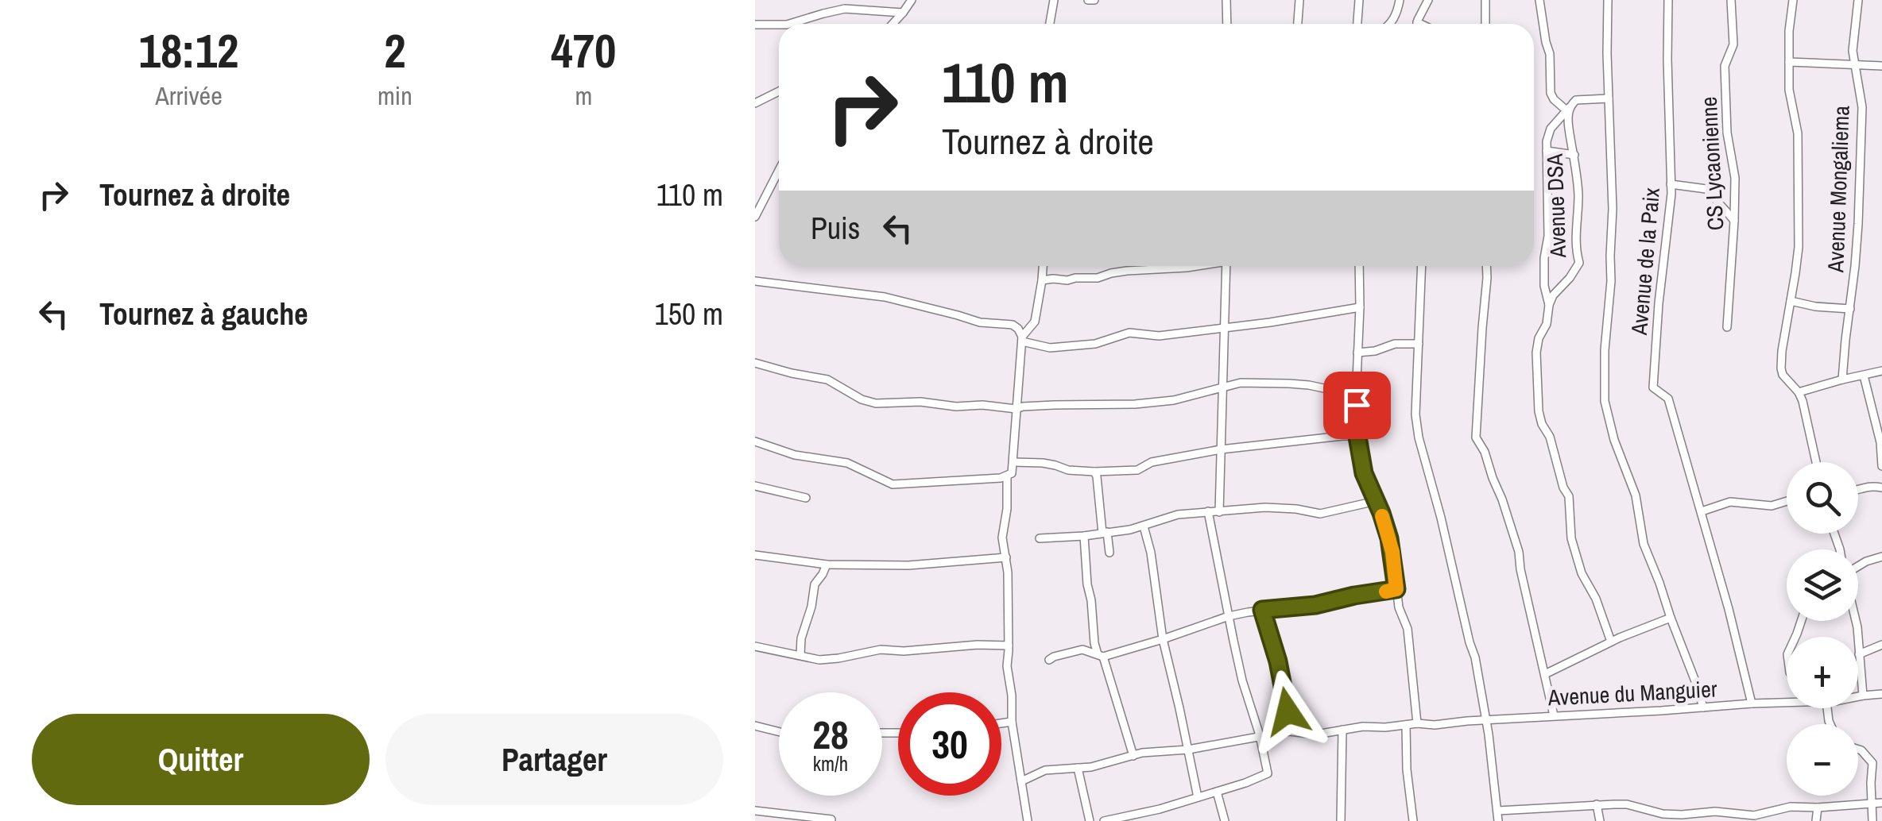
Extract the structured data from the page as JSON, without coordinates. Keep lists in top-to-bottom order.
{
  "streets": {
    "street": [
      "CS Lycaonienne",
      "Avenue Mongaliema",
      "Avenue DSA",
      "Avenue de la Paix",
      "Avenue du Manguier"
    ]
  },
  "page": {
    "eta": [
      "18:12",
      "Arrivée",
      "2",
      "min",
      "470",
      "m"
    ],
    "turn": ["110 m", "Tournez à droite"],
    "list": [
      {
        "name": "Tournez à droite",
        "value": "110 m"
      },
      {
        "name": "Tournez à gauche",
        "value": "150 m"
      }
    ],
    "then": "Puis",
    "map_buttons": ["+", "−"],
    "speed": "28 km/h",
    "limit": "30",
    "buttons": ["Quitter", "Partager"]
  }
}
